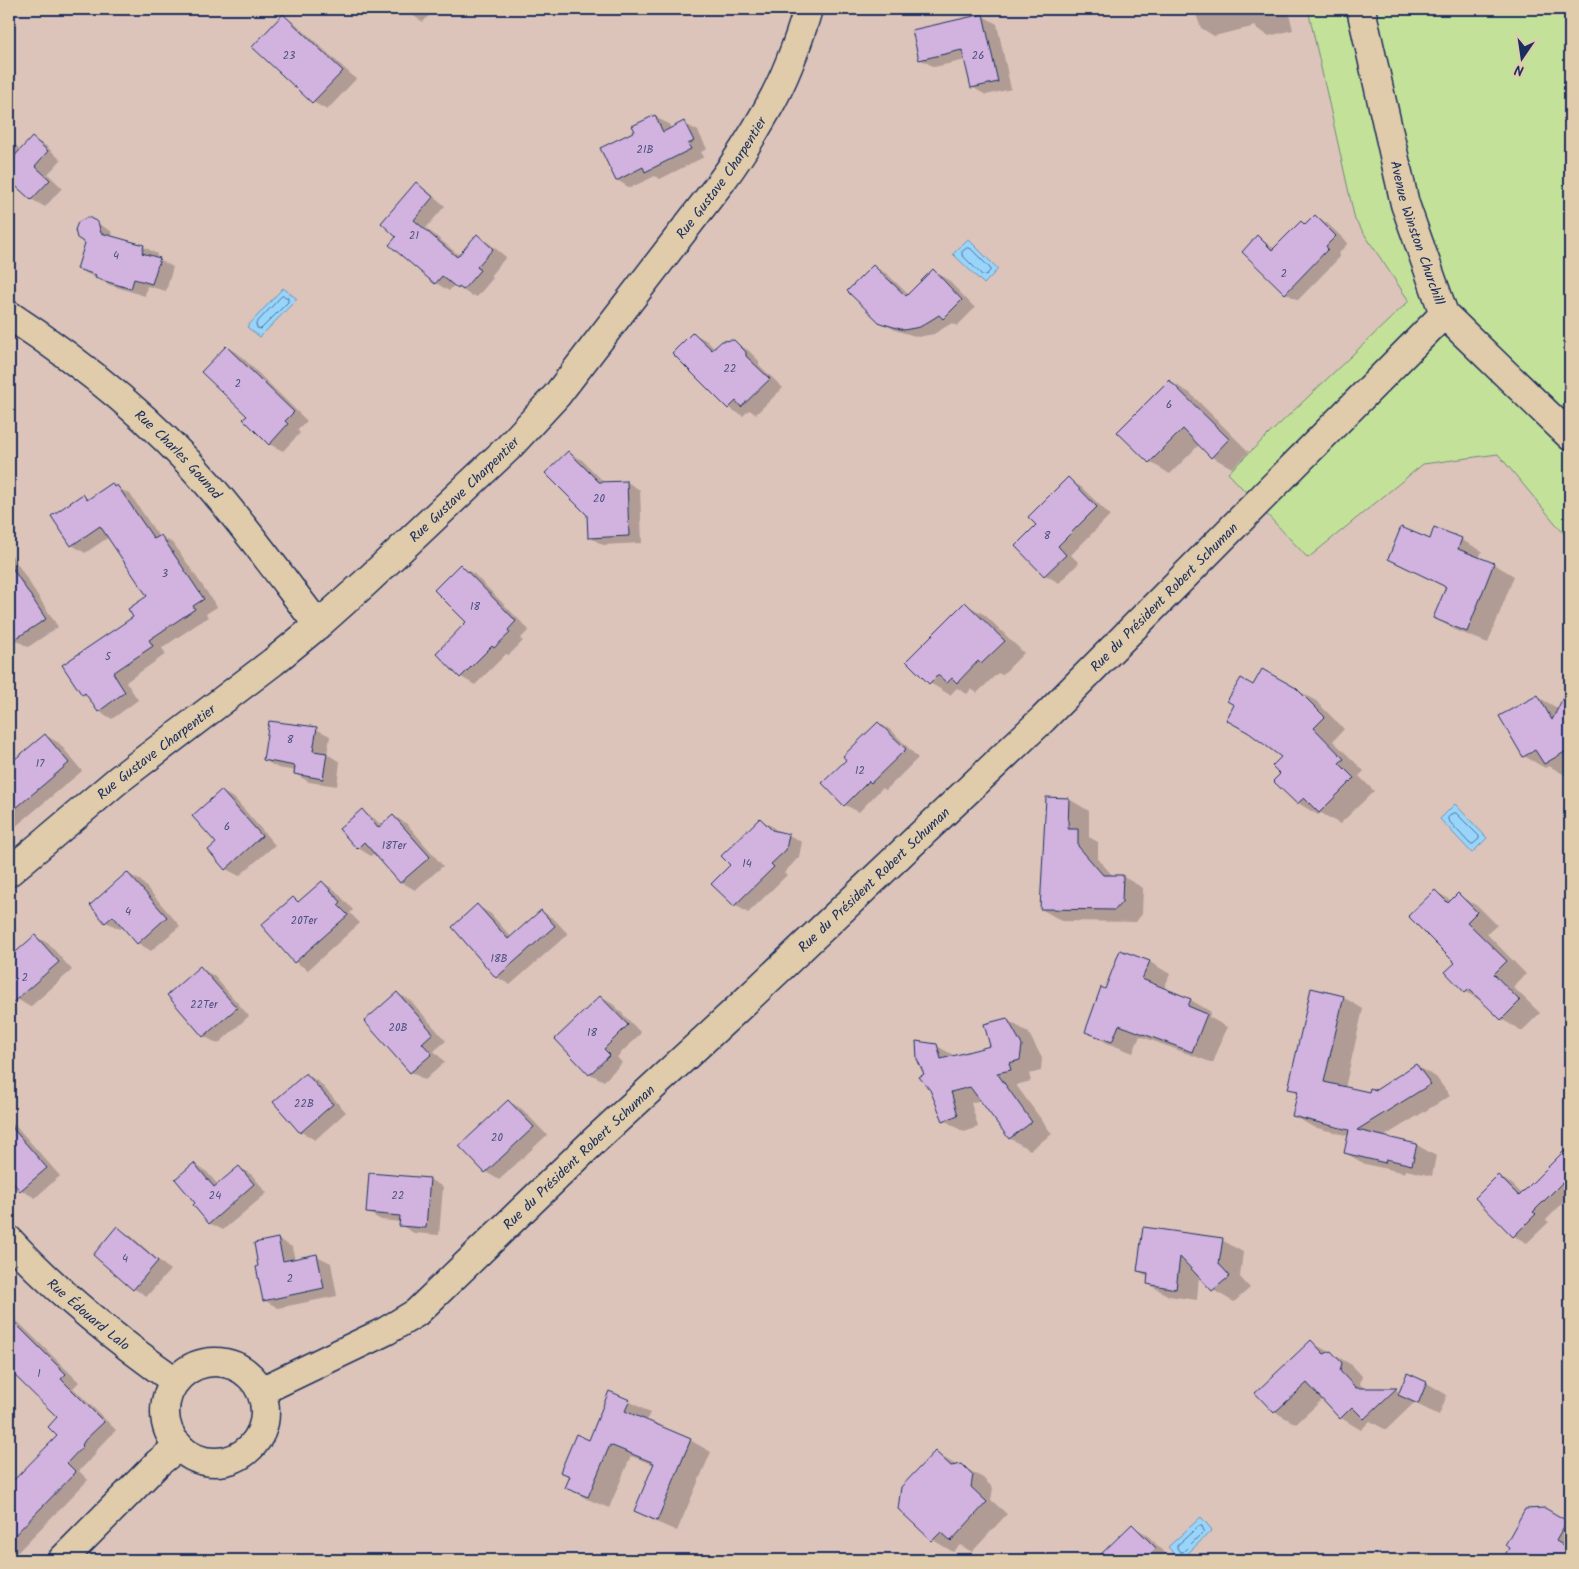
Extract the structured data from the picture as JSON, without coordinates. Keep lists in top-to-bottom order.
{
  "streets": {
    "street": [
      "Rue Gustave Charpentier",
      "Avenue Winston Churchill",
      "Rue Charles Gounod",
      "Rue du Président Robert Schuman",
      "Rue Édouard Lalo"
    ]
  },
  "crossings": [
    ["Rue Gustave Charpentier", "Rue Charles Gounod"],
    ["Avenue Winston Churchill", "Rue du Président Robert Schuman"],
    ["Rue du Président Robert Schuman", "Rue Édouard Lalo"]
  ],
  "house_numbers": [
    "23",
    "26",
    "21B",
    "21",
    "4",
    "2",
    "22",
    "2",
    "6",
    "20",
    "8",
    "3",
    "18",
    "5",
    "8",
    "17",
    "12",
    "6",
    "18Ter",
    "14",
    "4",
    "20Ter",
    "18B",
    "2",
    "22Ter",
    "20B",
    "18",
    "22B",
    "20",
    "24",
    "22",
    "4",
    "2",
    "1"
  ],
  "north": "bottom"
}
